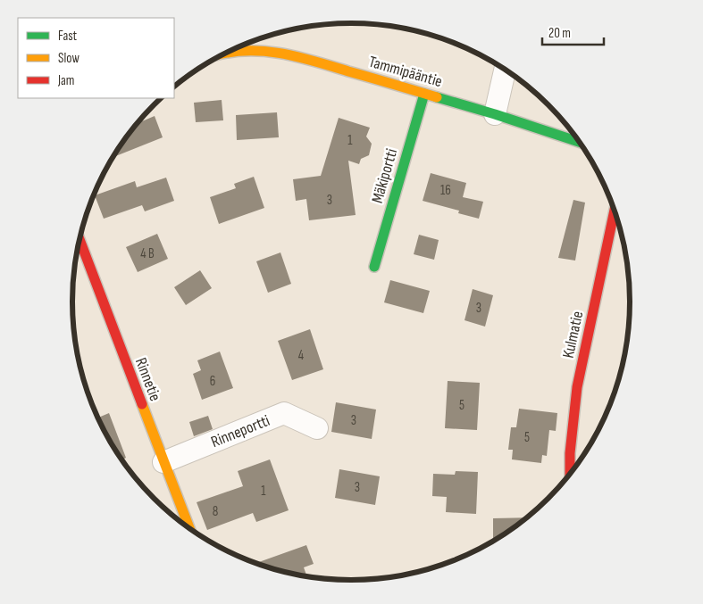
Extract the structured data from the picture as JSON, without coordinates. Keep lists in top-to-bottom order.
{
  "streets": {
    "street": [
      "Tammipääntie",
      "Mäkiportti",
      "Kulmatie",
      "Rinnetie",
      "Rinneportti"
    ]
  },
  "crossings": [
    ["Tammipääntie", "Mäkiportti"],
    ["Rinnetie", "Rinneportti"]
  ],
  "house_numbers": [
    "1",
    "16",
    "3",
    "4 B",
    "3",
    "4",
    "6",
    "5",
    "3",
    "5",
    "3",
    "1",
    "8"
  ],
  "legend": ["Fast", "Slow", "Jam"],
  "scale_bar": "20 m"
}
